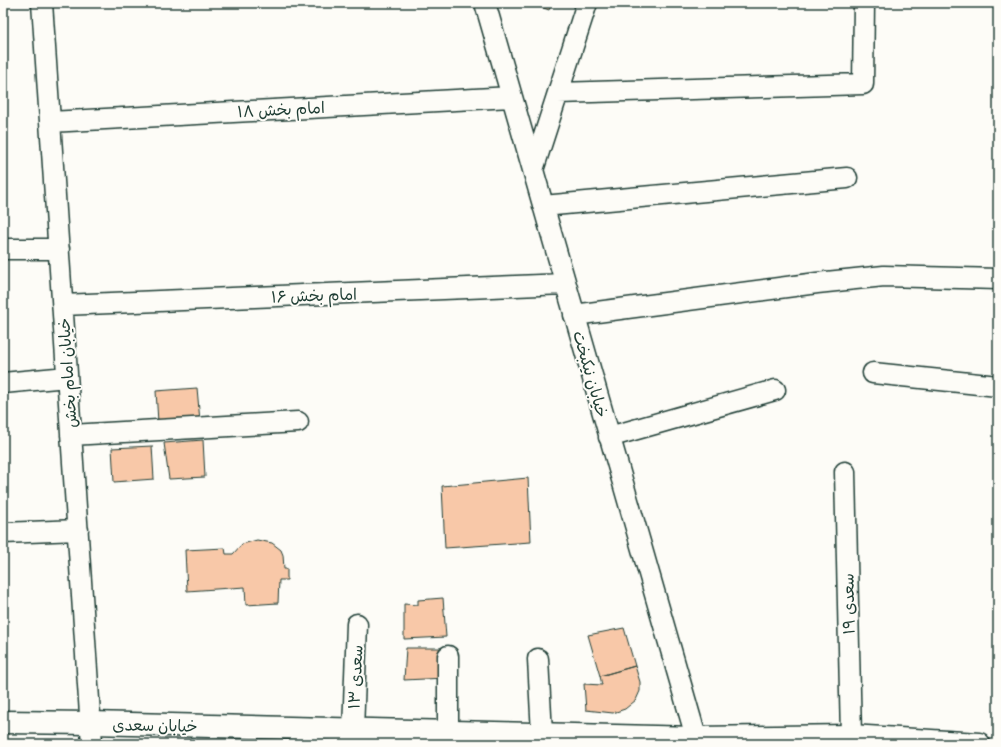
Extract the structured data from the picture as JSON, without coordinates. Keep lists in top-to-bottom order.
{
  "streets": {
    "main road": ["خیابان سعدی"],
    "street": [
      "امام بخش ۱۸",
      "امام بخش ۱۶",
      "خیابان امام بخش",
      "خیابان نیکبخت",
      "سعدی ۱۹",
      "سعدی ۱۳"
    ]
  },
  "crossings": [
    ["امام بخش ۱۸", "خیابان امام بخش"],
    ["امام بخش ۱۸", "خیابان نیکبخت"],
    ["امام بخش ۱۶", "خیابان امام بخش"],
    ["امام بخش ۱۶", "خیابان نیکبخت"],
    ["خیابان امام بخش", "خیابان سعدی"],
    ["خیابان نیکبخت", "خیابان سعدی"],
    ["سعدی ۱۹", "خیابان سعدی"],
    ["سعدی ۱۳", "خیابان سعدی"]
  ]
}
